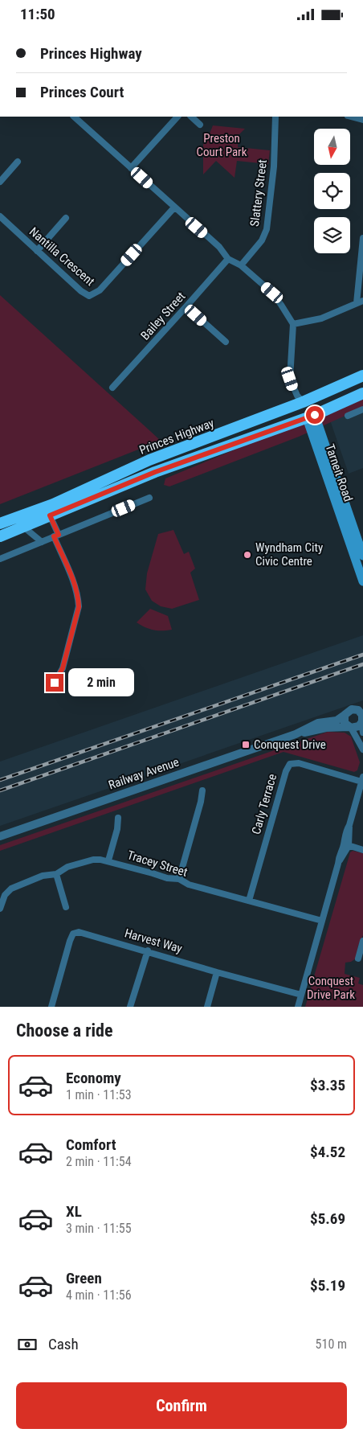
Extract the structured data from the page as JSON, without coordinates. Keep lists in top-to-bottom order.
{
  "streets": {
    "highway": ["Princes Highway"],
    "main road": ["Tarneit Road"],
    "street": [
      "Slattery Street",
      "Nantilla Crescent",
      "Bailey Street",
      "Railway Avenue",
      "Carly Terrace",
      "Tracey Street",
      "Harvest Way"
    ]
  },
  "crossings": [
    ["Princes Highway", "Tarneit Road"],
    ["Carly Terrace", "Tracey Street"]
  ],
  "parks": ["Preston Court Park", "Conquest Drive Park"],
  "places": {
    "other": ["Wyndham City Civic Centre"],
    "transit": ["Conquest Drive"]
  },
  "north": "bottom",
  "page": {
    "status": "11:50",
    "banner": ["Princes Highway", "Princes Court"],
    "bubble": "2 min",
    "heading": "Choose a ride",
    "list": [
      {
        "name": "Economy",
        "note": "1 min · 11:53",
        "value": "$3.35"
      },
      {
        "name": "Comfort",
        "note": "2 min · 11:54",
        "value": "$4.52"
      },
      {
        "name": "XL",
        "note": "3 min · 11:55",
        "value": "$5.69"
      },
      {
        "name": "Green",
        "note": "4 min · 11:56",
        "value": "$5.19"
      }
    ],
    "pay": ["Cash", "510 m"],
    "buttons": "Confirm"
  }
}
